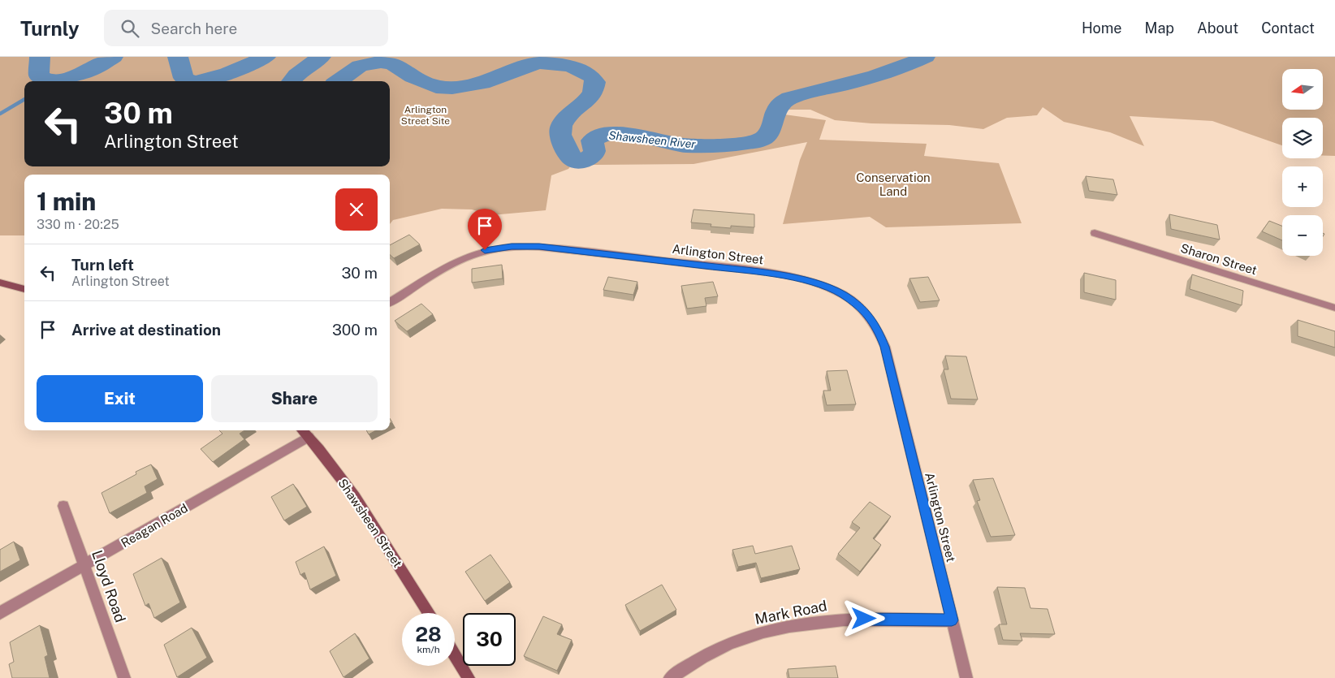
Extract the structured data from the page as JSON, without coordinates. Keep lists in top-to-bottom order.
{
  "streets": {
    "main road": ["Shawsheen Street"],
    "street": [
      "Arlington Street",
      "Sharon Street",
      "Reagan Road",
      "Lloyd Road",
      "Mark Road"
    ]
  },
  "crossings": [
    ["Arlington Street", "Mark Road"],
    ["Shawsheen Street", "Reagan Road"],
    ["Reagan Road", "Lloyd Road"]
  ],
  "water": ["Shawsheen River"],
  "parks": ["Arlington Street Site", "Conservation Land"],
  "north": "left",
  "page": {
    "header": "Turnly",
    "search": "Search here",
    "nav": [
      "Home",
      "Map",
      "About",
      "Contact"
    ],
    "map_buttons": ["+", "−"],
    "turn": ["30 m", "Arlington Street"],
    "heading": ["1 min", "330 m · 20:25"],
    "list": [
      {
        "name": "Turn left",
        "note": "Arlington Street",
        "value": "30 m"
      },
      {
        "name": "Arrive at destination",
        "value": "300 m"
      }
    ],
    "buttons": ["Exit", "Share"],
    "speed": "28 km/h",
    "limit": "30"
  }
}
